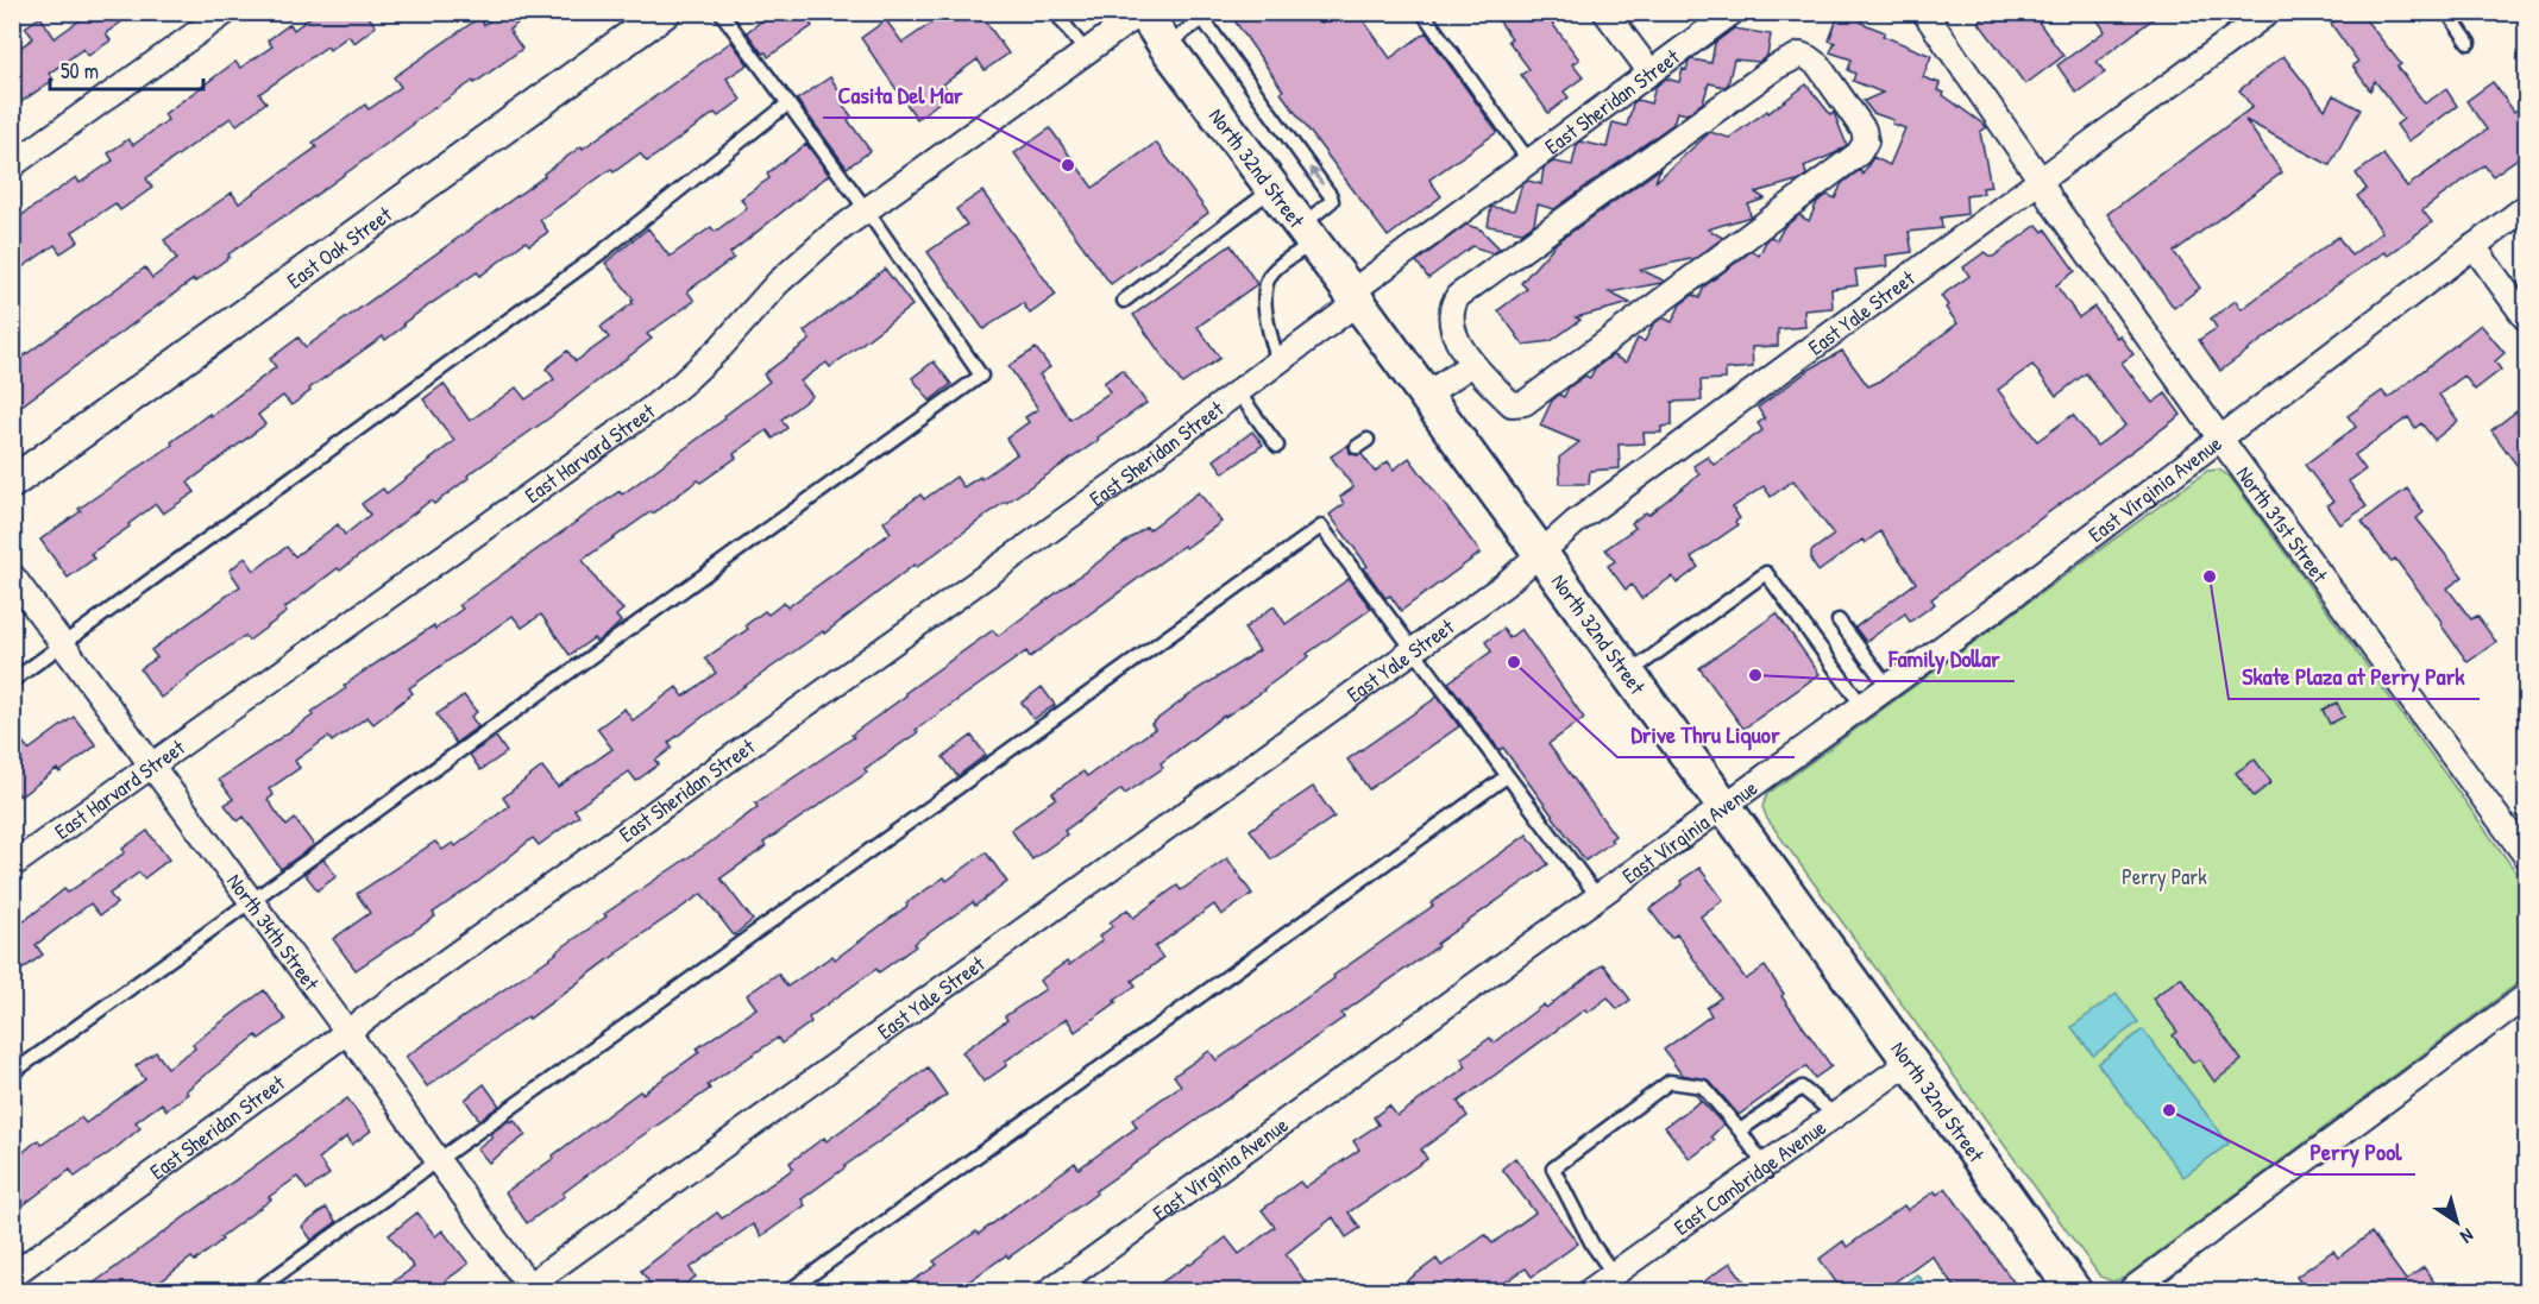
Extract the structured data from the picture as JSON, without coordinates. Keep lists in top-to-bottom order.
{
  "streets": {
    "main road": ["North 32nd Street"],
    "street": [
      "East Sheridan Street",
      "East Oak Street",
      "East Yale Street",
      "East Harvard Street",
      "East Virginia Avenue",
      "North 31st Street",
      "North 34th Street",
      "East Cambridge Avenue"
    ]
  },
  "crossings": [
    ["East Sheridan Street", "North 32nd Street"],
    ["East Sheridan Street", "North 34th Street"],
    ["North 32nd Street", "East Yale Street"],
    ["North 32nd Street", "East Harvard Street"],
    ["North 32nd Street", "East Virginia Avenue"],
    ["North 32nd Street", "East Cambridge Avenue"],
    ["East Yale Street", "North 31st Street"],
    ["East Yale Street", "North 34th Street"],
    ["East Harvard Street", "North 34th Street"],
    ["East Virginia Avenue", "North 31st Street"]
  ],
  "parks": ["Perry Park"],
  "places": [
    "Casita Del Mar",
    "Skate Plaza at Perry Park",
    "Drive Thru Liquor",
    "Family Dollar",
    "Perry Pool"
  ],
  "scale_bar": "50 m",
  "north": "bottom right"
}
